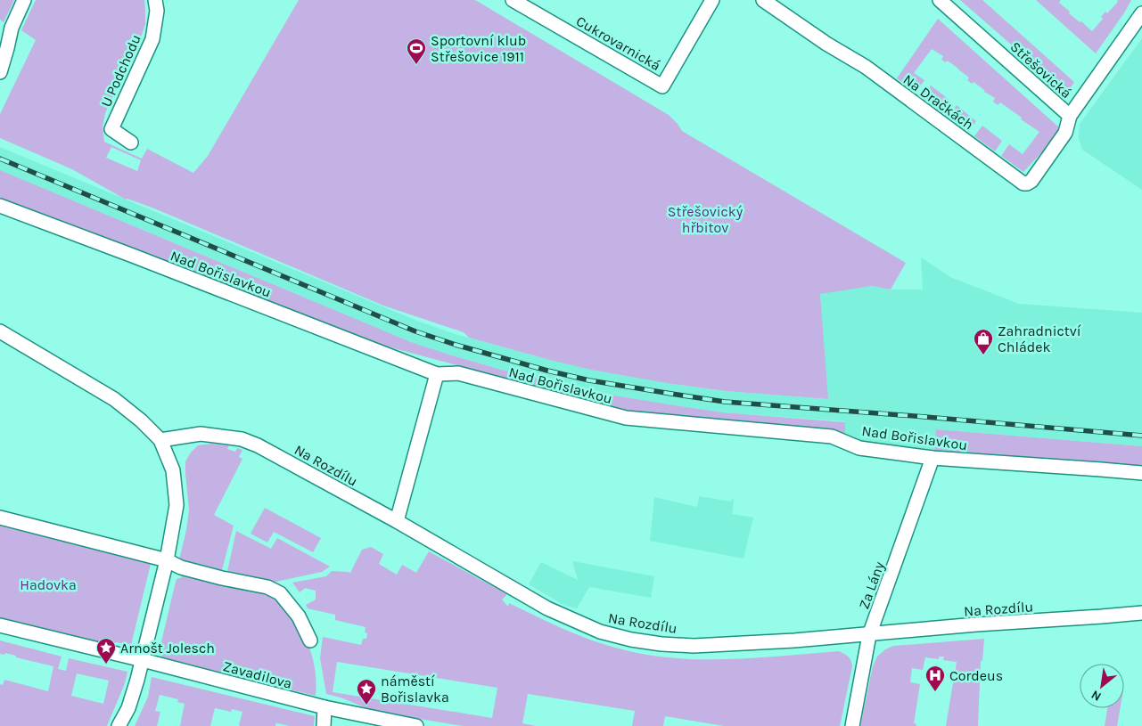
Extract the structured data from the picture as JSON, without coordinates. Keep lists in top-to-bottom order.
{
  "streets": {
    "street": [
      "Cukrovarnická",
      "Střešovická",
      "U Podchodu",
      "Na Dračkách",
      "Nad Bořislavkou",
      "Na Rozdílu",
      "Za Lány",
      "Zavadilova"
    ]
  },
  "crossings": [
    ["Střešovická", "Na Dračkách"],
    ["Nad Bořislavkou", "Za Lány"],
    ["Na Rozdílu", "Za Lány"]
  ],
  "parks": ["Střešovický hřbitov", "Hadovka"],
  "places": {
    "sports": ["Sportovní klub Střešovice 1911"],
    "shop": ["Zahradnictví Chládek"],
    "place": ["Arnošt Jolesch", "náměstí Bořislavka"],
    "hospital": ["Cordeus"]
  },
  "north": "bottom left"
}
